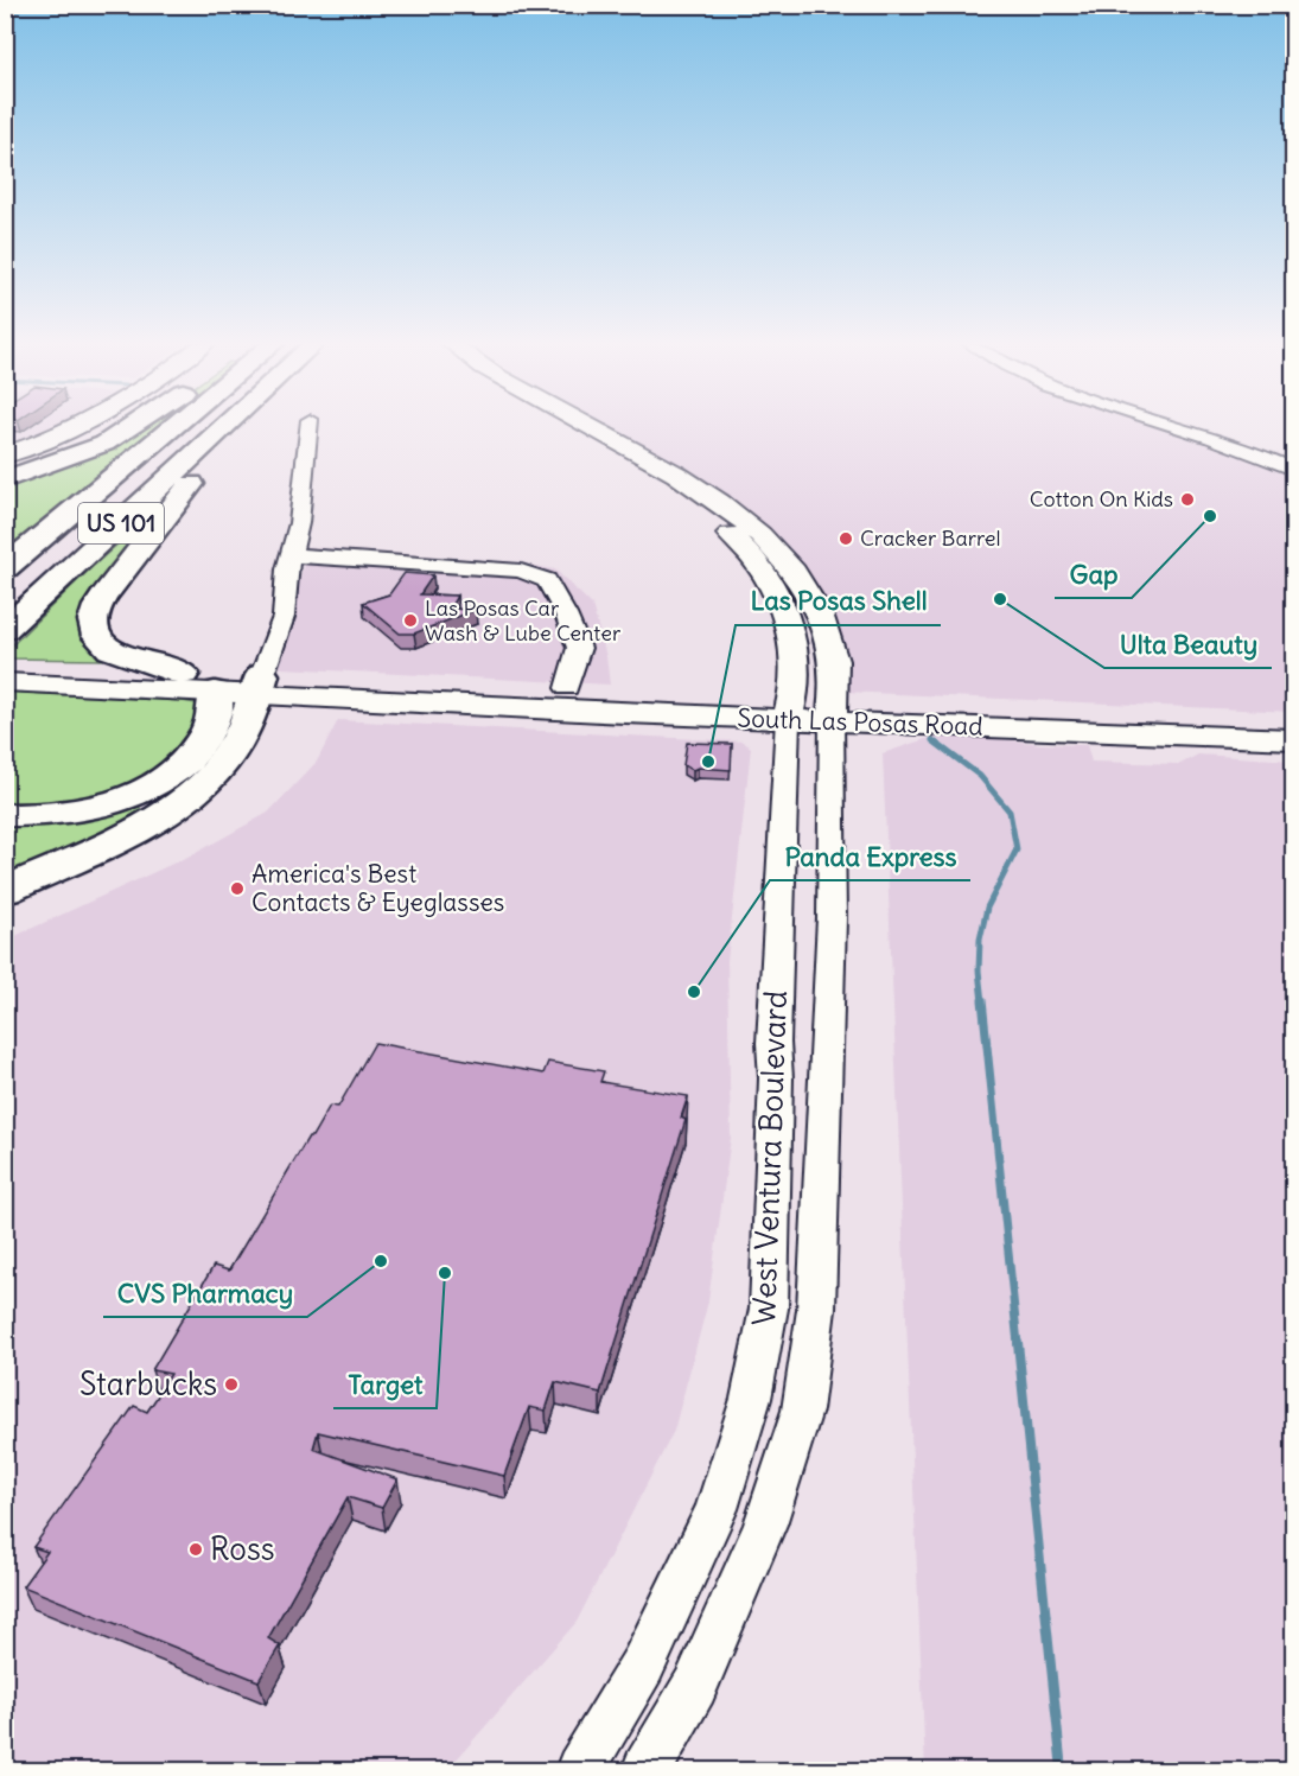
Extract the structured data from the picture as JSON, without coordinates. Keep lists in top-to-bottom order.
{
  "streets": {
    "highway": ["US 101"],
    "main road": ["South Las Posas Road"],
    "street": ["West Ventura Boulevard"]
  },
  "crossings": [
    ["South Las Posas Road", "West Ventura Boulevard"]
  ],
  "places": [
    "Cotton On Kids",
    "Gap",
    "Cracker Barrel",
    "Ulta Beauty",
    "Las Posas Car Wash & Lube Center",
    "Las Posas Shell",
    "America's Best Contacts & Eyeglasses",
    "Panda Express",
    "CVS Pharmacy",
    "Target",
    "Starbucks",
    "Ross"
  ]
}
